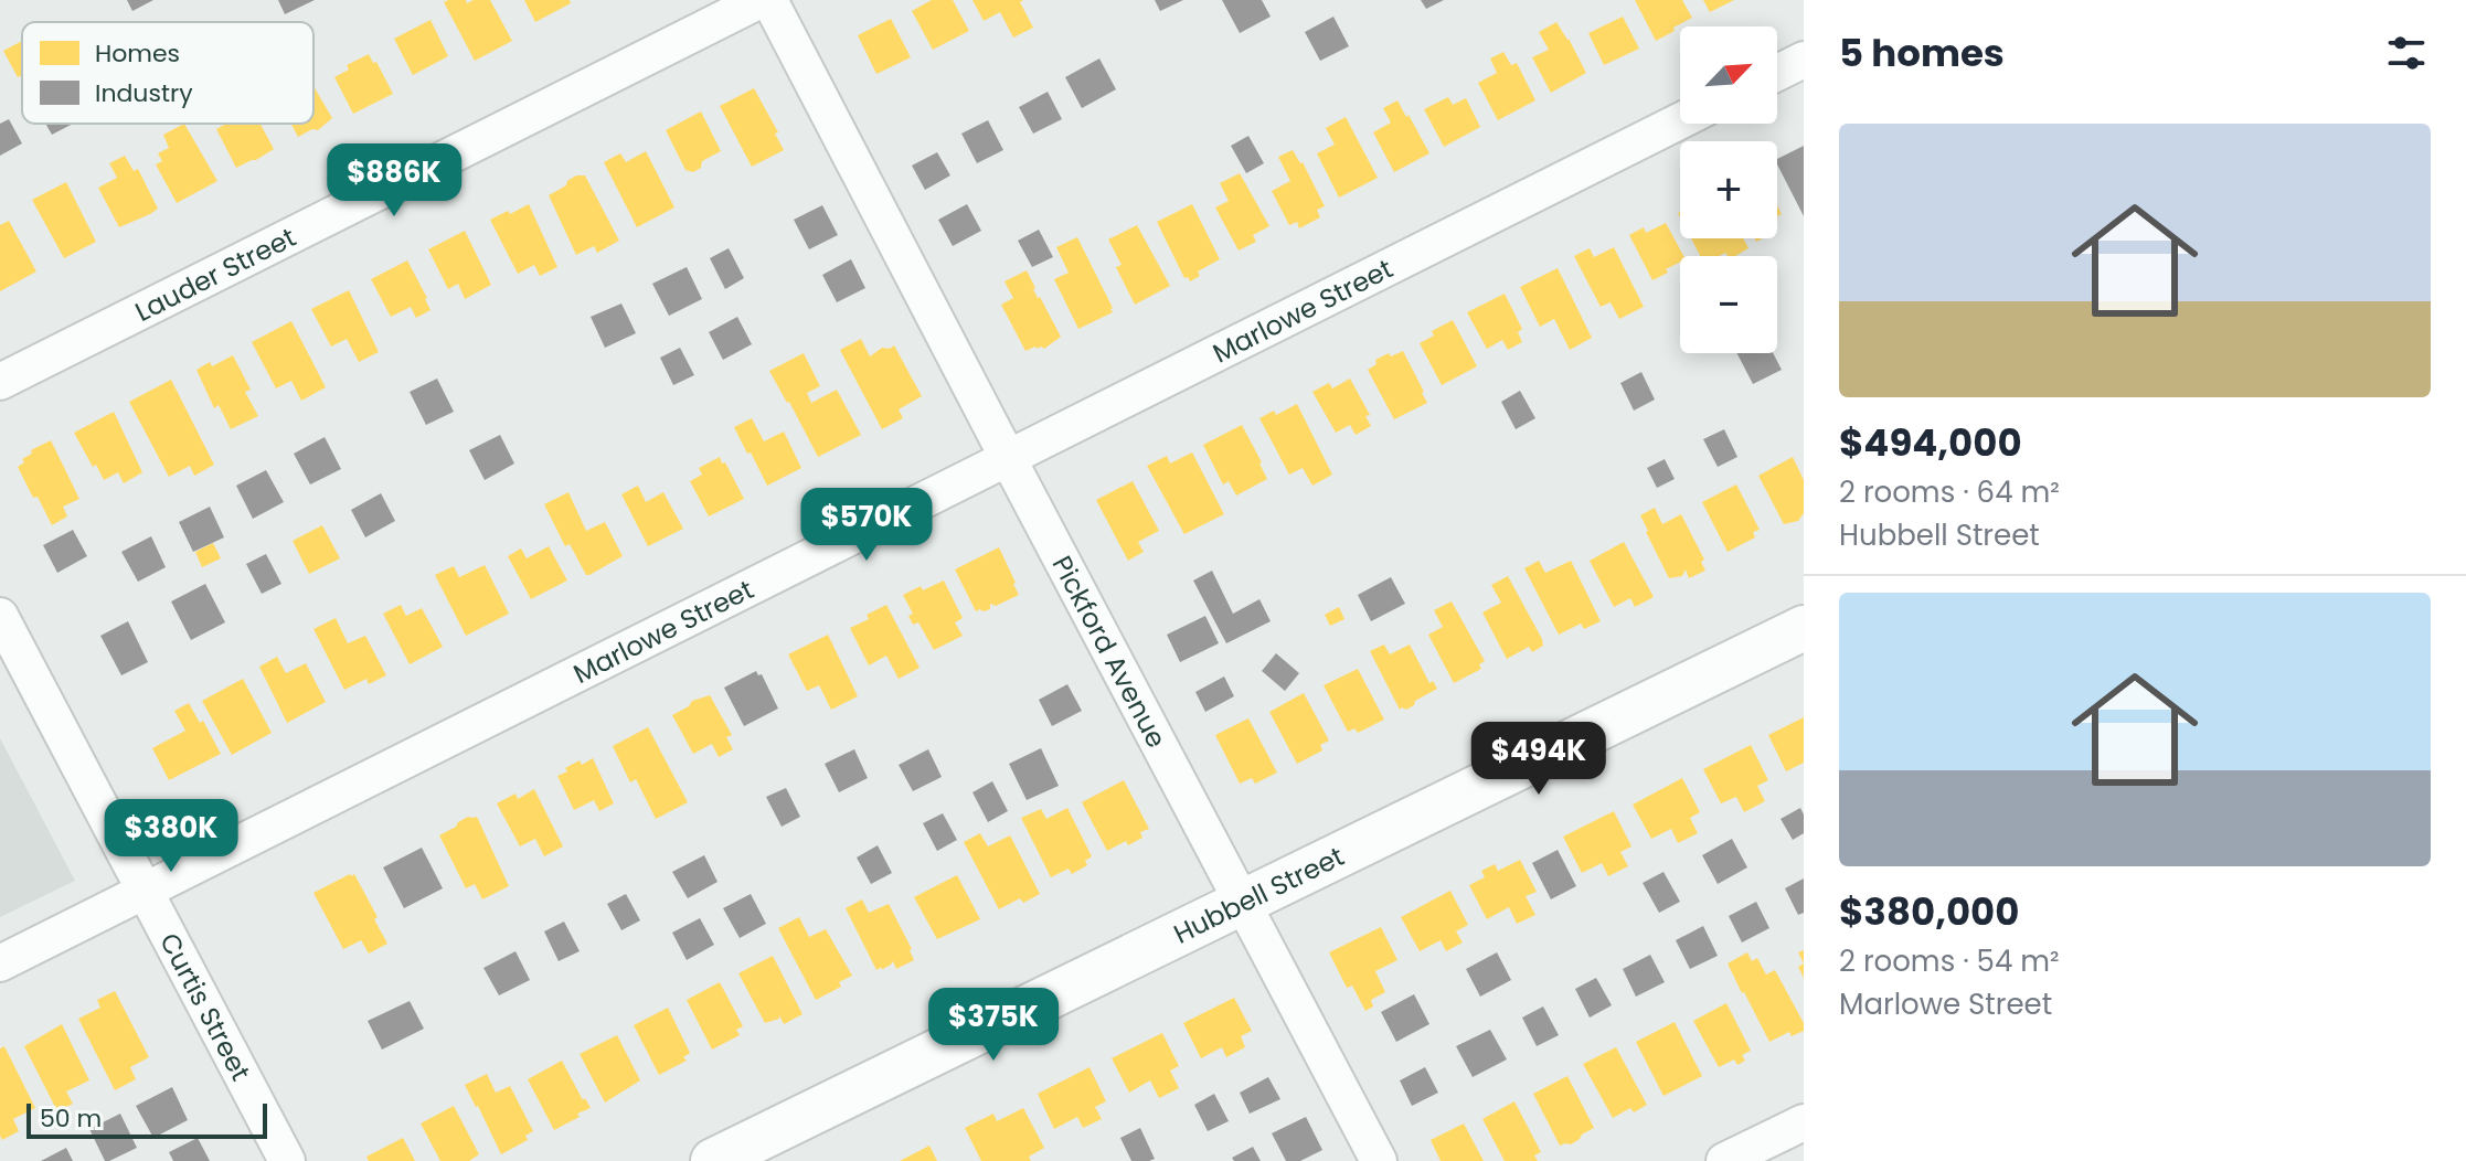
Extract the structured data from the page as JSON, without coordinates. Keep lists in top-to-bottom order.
{
  "streets": {
    "street": [
      "Lauder Street",
      "Marlowe Street",
      "Pickford Avenue",
      "Hubbell Street",
      "Curtis Street"
    ]
  },
  "crossings": [
    ["Marlowe Street", "Pickford Avenue"],
    ["Marlowe Street", "Curtis Street"],
    ["Pickford Avenue", "Hubbell Street"]
  ],
  "legend": ["Homes", "Industry"],
  "scale_bar": "50 m",
  "north": "top right",
  "page": {
    "heading": "5 homes",
    "map_buttons": ["+", "−"],
    "list": [
      {
        "name": "$494,000",
        "note": "2 rooms · 64 m² · Hubbell Street"
      },
      {
        "name": "$380,000",
        "note": "2 rooms · 54 m² · Marlowe Street"
      }
    ],
    "price": [
      "$886K",
      "$570K",
      "$494K",
      "$380K",
      "$375K"
    ],
    "scale": "50 m"
  }
}
